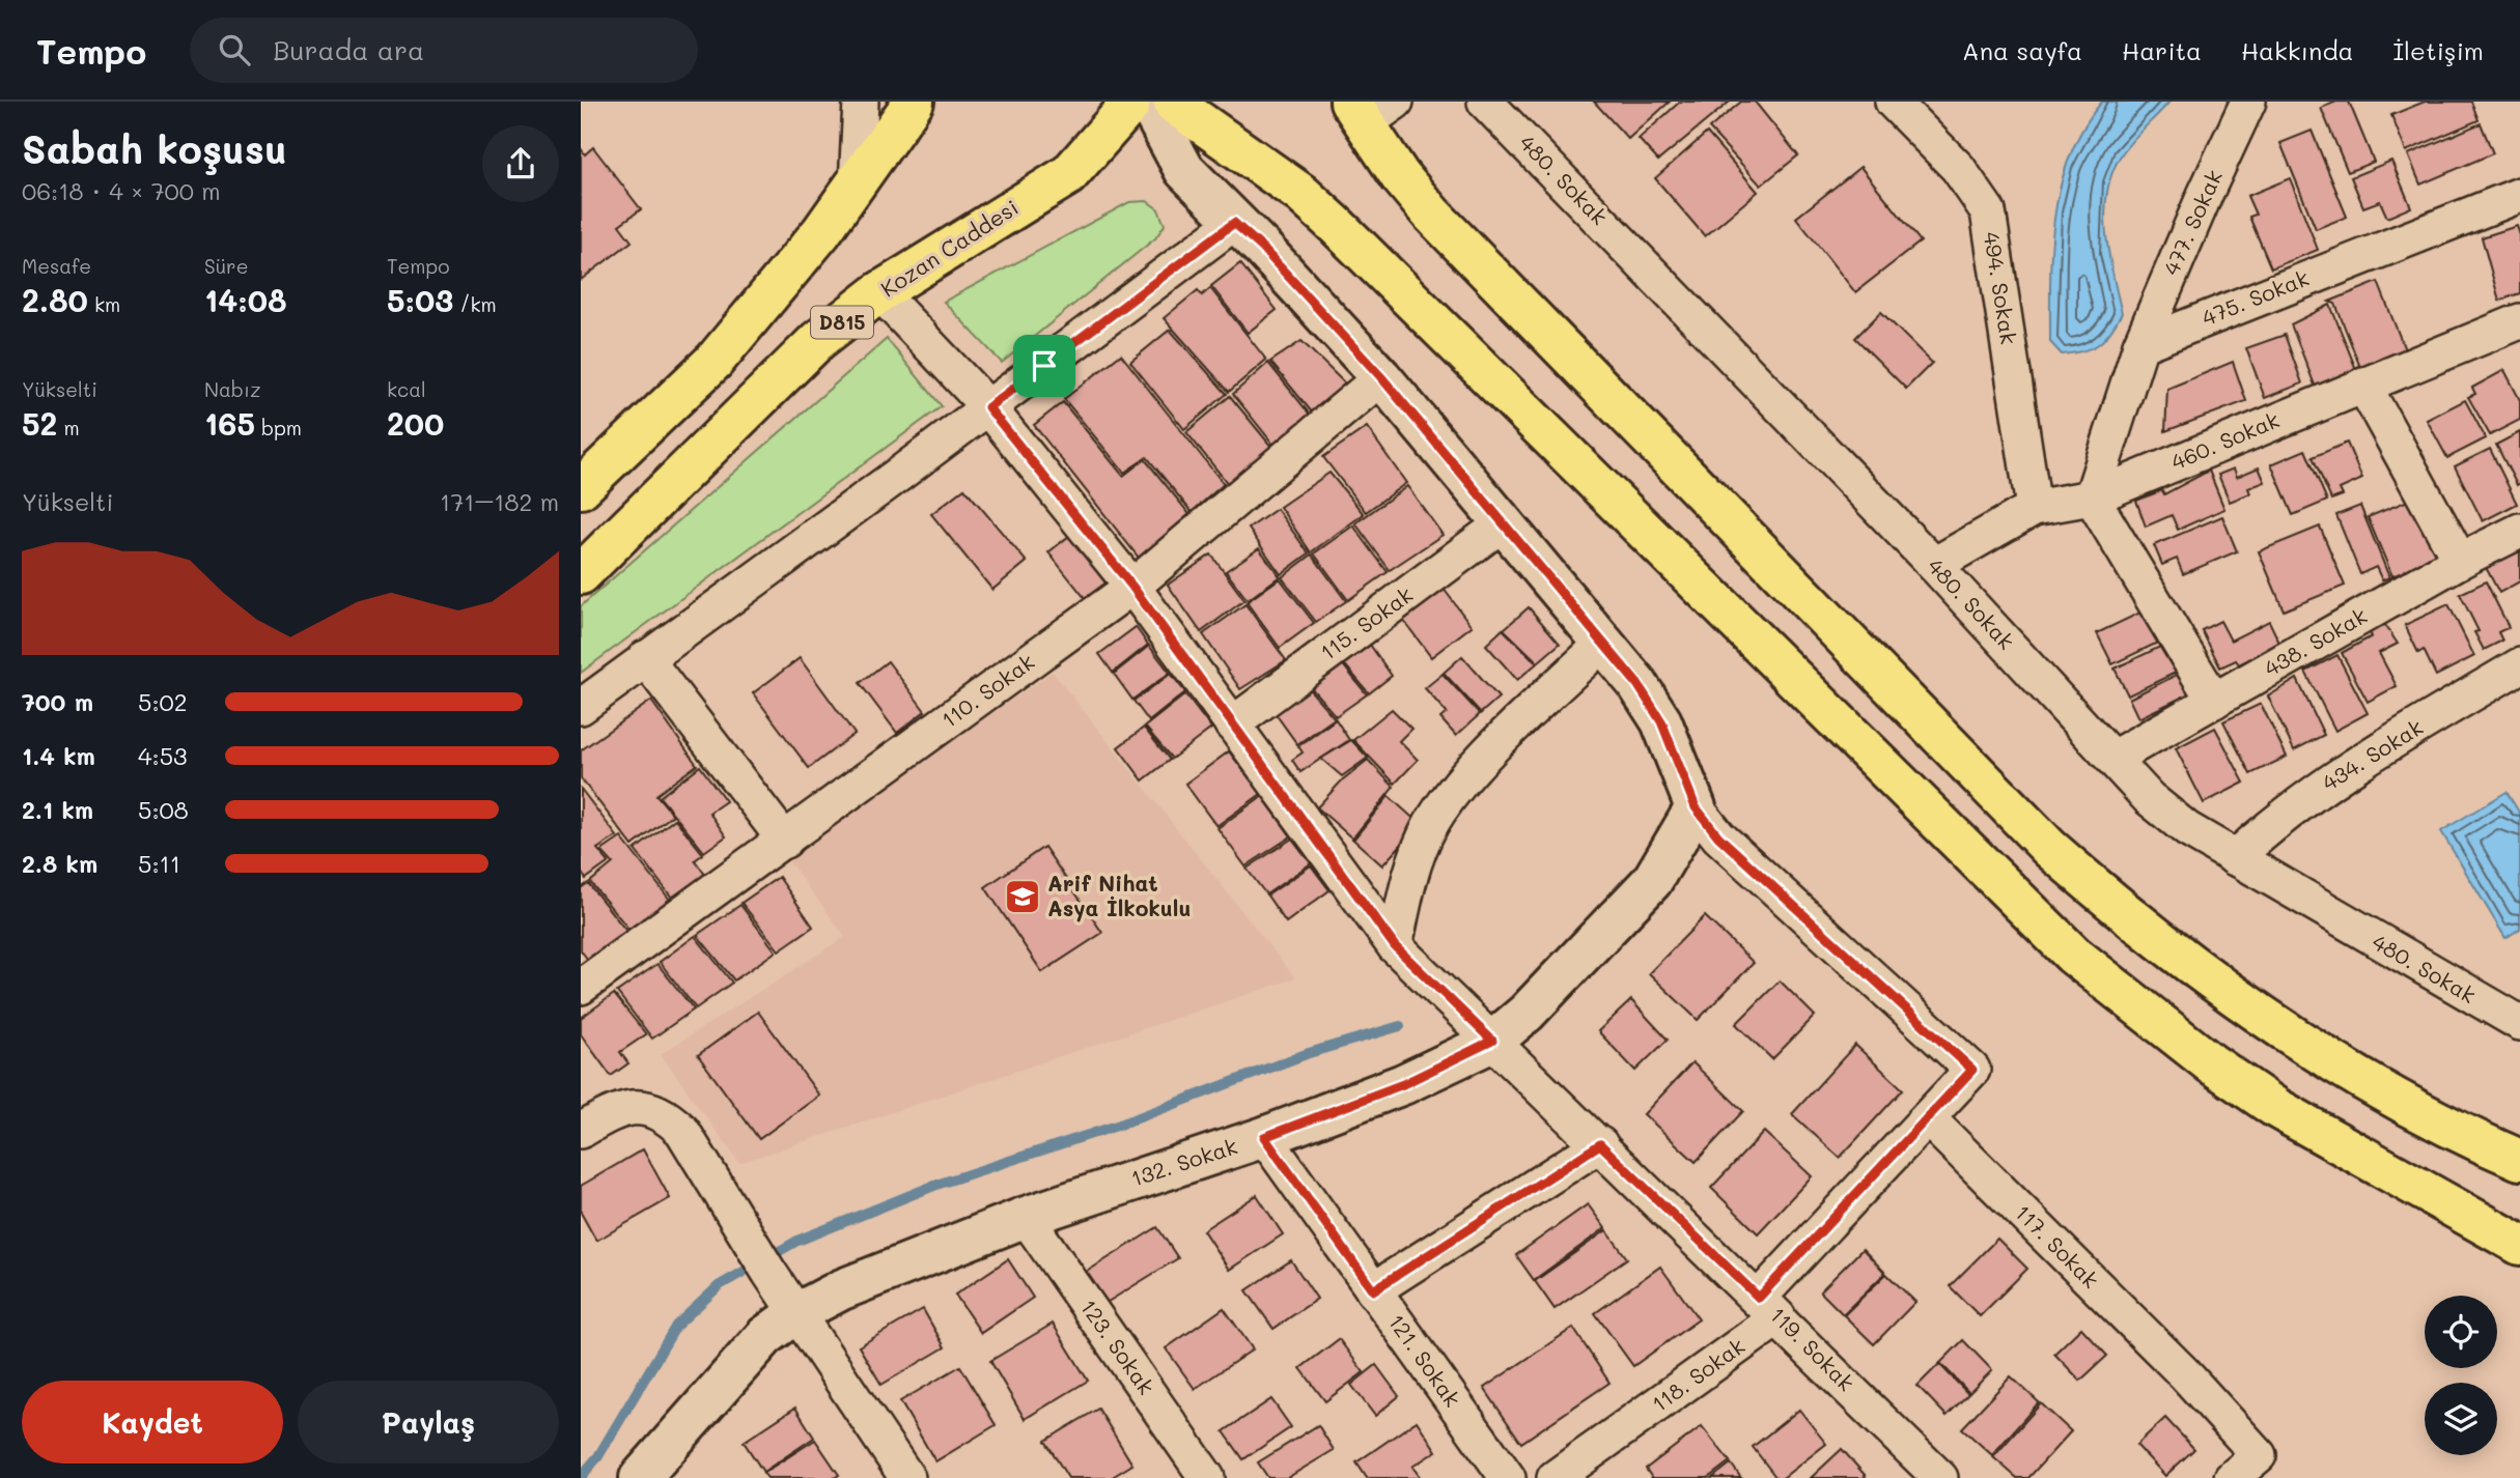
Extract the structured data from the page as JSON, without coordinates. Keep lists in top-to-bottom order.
{
  "streets": {
    "highway": ["Kozan Caddesi", "D815"],
    "main road": ["132. Sokak"],
    "street": [
      "480. Sokak",
      "477. Sokak",
      "494. Sokak",
      "475. Sokak",
      "460. Sokak",
      "115. Sokak",
      "438. Sokak",
      "110. Sokak",
      "434. Sokak",
      "117. Sokak",
      "123. Sokak",
      "119. Sokak",
      "121. Sokak",
      "118. Sokak"
    ]
  },
  "crossings": [
    ["480. Sokak", "460. Sokak"],
    ["480. Sokak", "438. Sokak"],
    ["480. Sokak", "434. Sokak"],
    ["477. Sokak", "475. Sokak"],
    ["Kozan Caddesi", "119. Sokak"],
    ["494. Sokak", "460. Sokak"],
    ["115. Sokak", "119. Sokak"],
    ["110. Sokak", "119. Sokak"],
    ["132. Sokak", "123. Sokak"],
    ["132. Sokak", "119. Sokak"],
    ["132. Sokak", "121. Sokak"],
    ["119. Sokak", "118. Sokak"]
  ],
  "places": {
    "school or university": ["Arif Nihat Asya İlkokulu"]
  },
  "page": {
    "header": "Tempo",
    "search": "Burada ara",
    "nav": [
      "Ana sayfa",
      "Harita",
      "Hakkında",
      "İletişim"
    ],
    "heading": ["Sabah koşusu", "06:18 · 4 × 700 m"],
    "stats": [
      ["Mesafe", "2.80 km"],
      ["Süre", "14:08"],
      ["Tempo", "5:03 /km"],
      ["Yükselti", "52 m"],
      ["Nabız", "165 bpm"],
      ["kcal", "200"]
    ],
    "chart": ["Yükselti", "171–182 m"],
    "list": [
      {
        "name": "700 m",
        "note": "5:02"
      },
      {
        "name": "1.4 km",
        "note": "4:53"
      },
      {
        "name": "2.1 km",
        "note": "5:08"
      },
      {
        "name": "2.8 km",
        "note": "5:11"
      }
    ],
    "buttons": ["Kaydet", "Paylaş"]
  }
}
